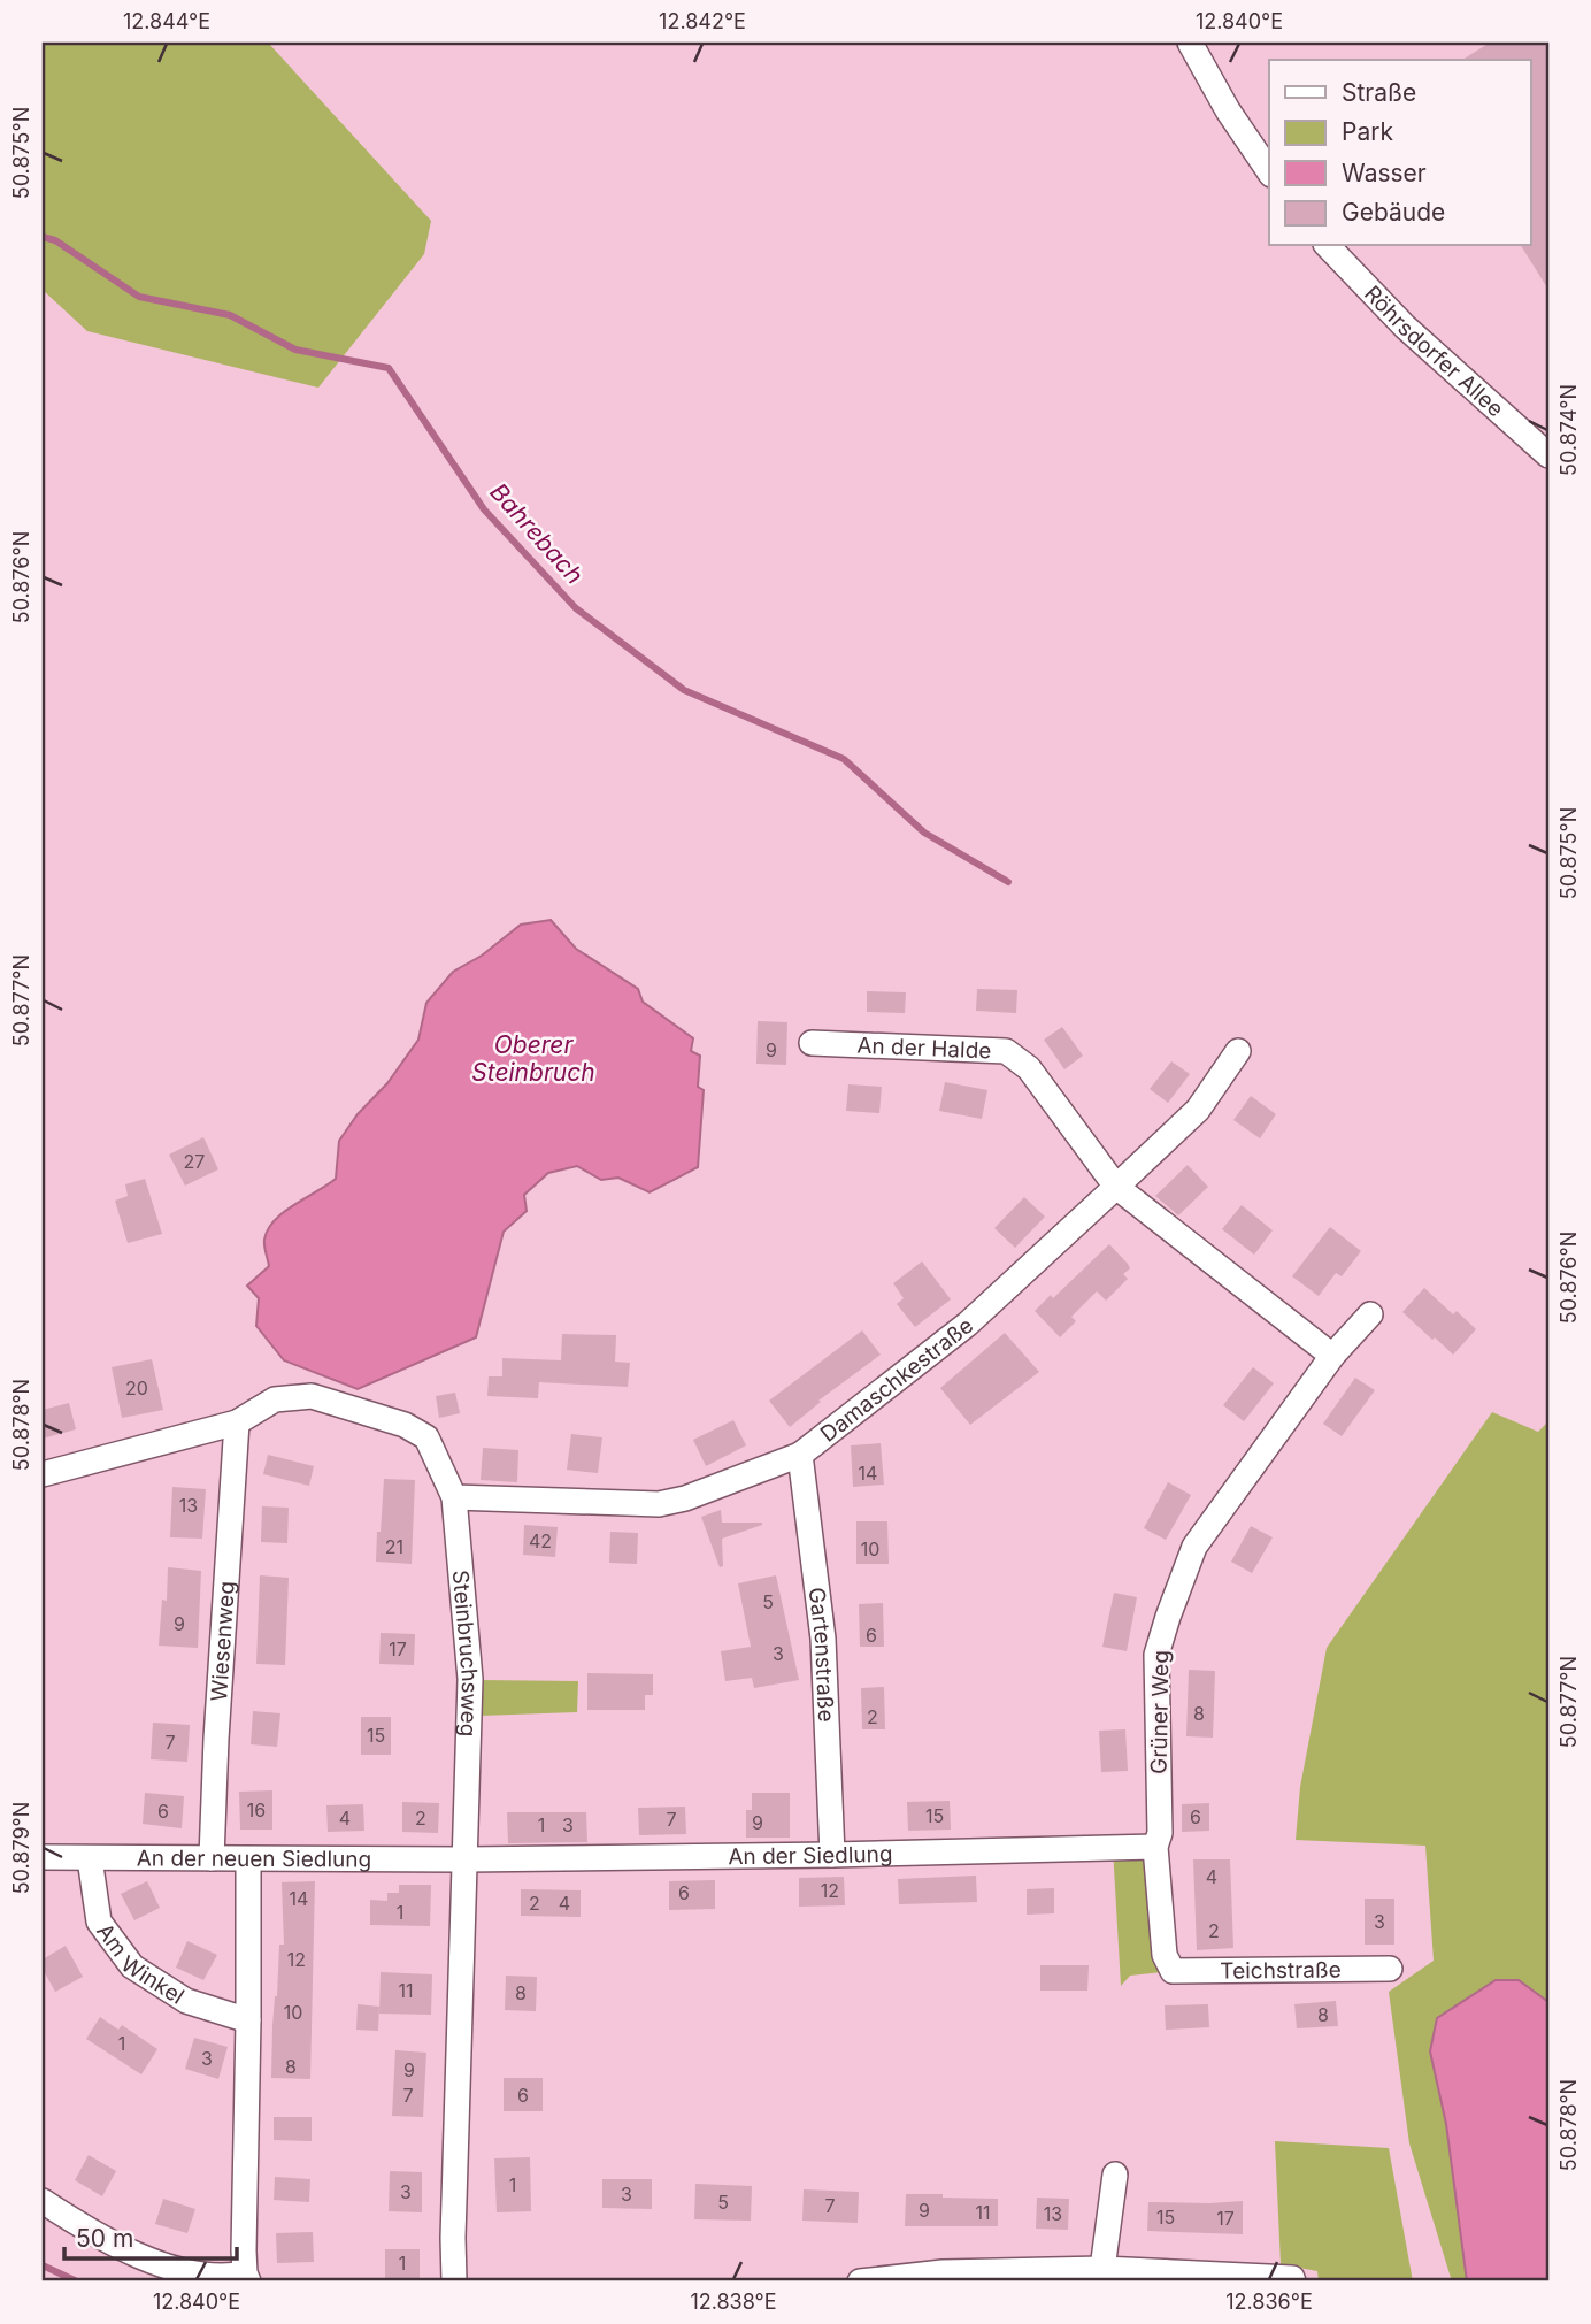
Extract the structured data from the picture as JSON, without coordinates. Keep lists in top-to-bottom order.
{
  "streets": {
    "street": [
      "Röhrsdorfer Allee",
      "An der Halde",
      "Damaschkestraße",
      "Wiesenweg",
      "Steinbruchsweg",
      "Gartenstraße",
      "Grüner Weg",
      "An der Siedlung",
      "An der neuen Siedlung",
      "Am Winkel",
      "Teichstraße"
    ]
  },
  "crossings": [
    ["An der Halde", "Damaschkestraße"],
    ["Damaschkestraße", "Steinbruchsweg"],
    ["Damaschkestraße", "Gartenstraße"],
    ["Wiesenweg", "Steinbruchsweg"],
    ["Wiesenweg", "An der neuen Siedlung"],
    ["Steinbruchsweg", "An der Siedlung"],
    ["Steinbruchsweg", "An der neuen Siedlung"],
    ["Gartenstraße", "An der Siedlung"],
    ["Grüner Weg", "An der Siedlung"],
    ["Grüner Weg", "Teichstraße"],
    ["An der Siedlung", "An der neuen Siedlung"],
    ["An der neuen Siedlung", "Am Winkel"]
  ],
  "water": ["Bahrebach", "Oberer Steinbruch"],
  "house_numbers": [
    "9",
    "27",
    "20",
    "14",
    "13",
    "42",
    "21",
    "10",
    "5",
    "9",
    "6",
    "17",
    "3",
    "8",
    "2",
    "15",
    "7",
    "16",
    "6",
    "15",
    "6",
    "4",
    "2",
    "7",
    "9",
    "1",
    "3",
    "4",
    "12",
    "6",
    "14",
    "2",
    "4",
    "1",
    "3",
    "2",
    "12",
    "11",
    "8",
    "10",
    "8",
    "1",
    "3",
    "8",
    "9",
    "7",
    "6",
    "1",
    "3",
    "3",
    "5",
    "7",
    "9",
    "11",
    "13",
    "15",
    "17",
    "1"
  ],
  "legend": [
    "Straße",
    "Park",
    "Wasser",
    "Gebäude"
  ],
  "scale_bar": "50 m",
  "coordinates": [
    "12.844°E",
    "12.842°E",
    "12.840°E",
    "50.875°N",
    "50.874°N",
    "50.876°N",
    "50.877°N",
    "50.878°N",
    "50.879°N",
    "12.838°E",
    "12.836°E"
  ]
}
